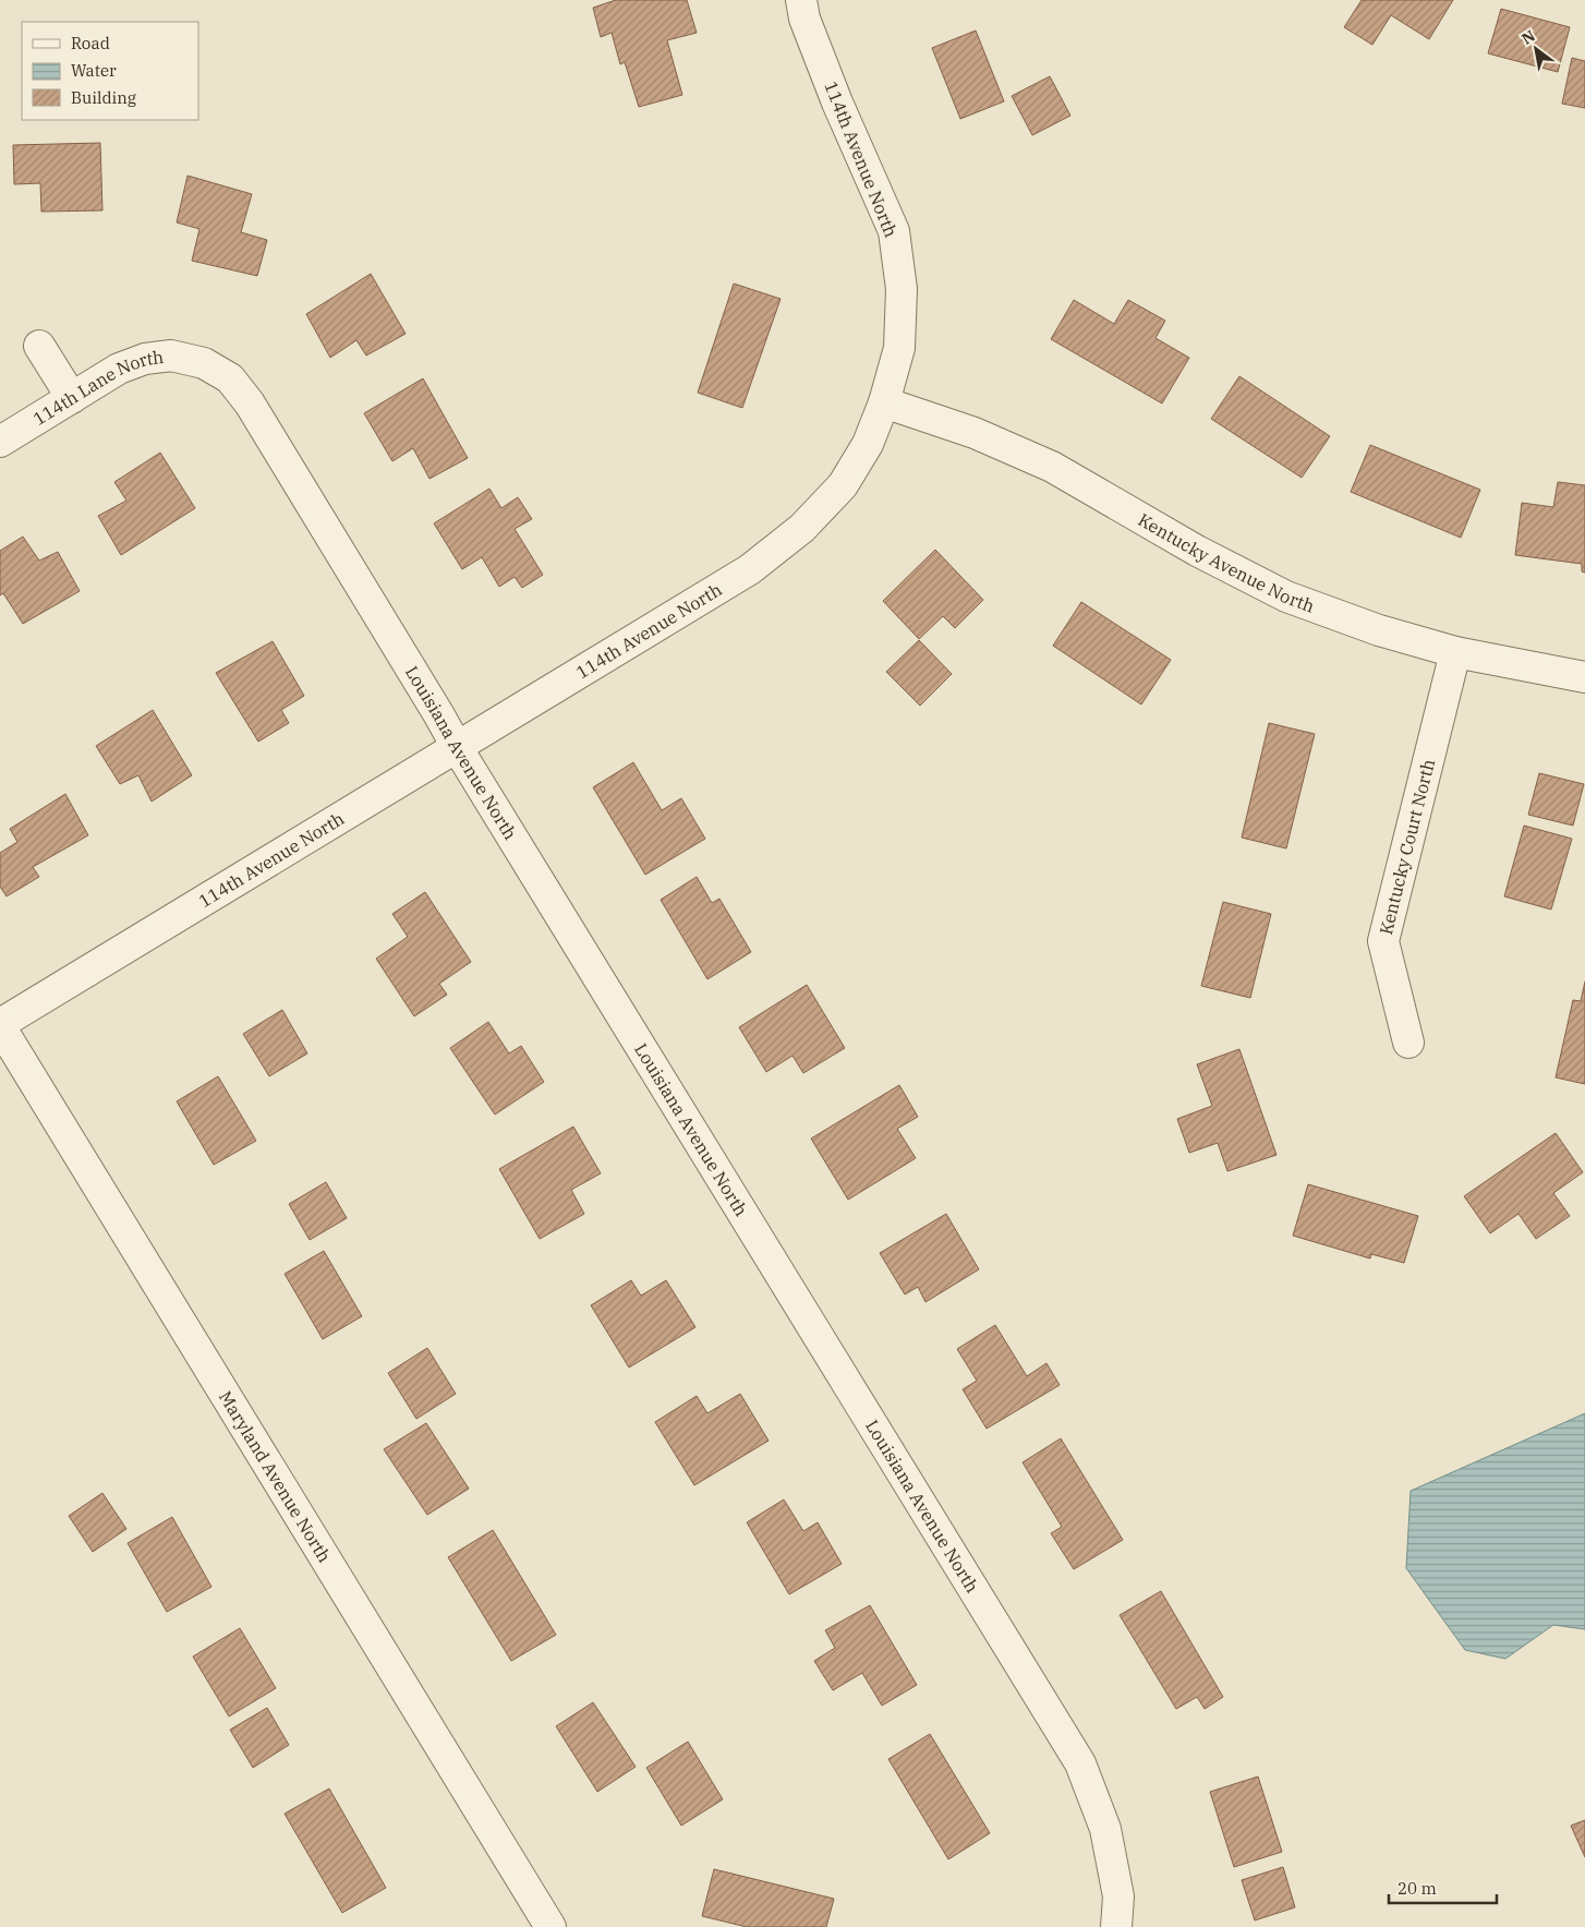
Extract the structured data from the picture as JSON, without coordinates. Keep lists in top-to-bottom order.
{
  "streets": {
    "street": [
      "114th Avenue North",
      "114th Lane North",
      "Kentucky Avenue North",
      "Louisiana Avenue North",
      "Kentucky Court North",
      "Maryland Avenue North"
    ]
  },
  "crossings": [
    ["114th Avenue North", "Kentucky Avenue North"],
    ["114th Avenue North", "Louisiana Avenue North"],
    ["114th Avenue North", "Maryland Avenue North"],
    ["114th Lane North", "Louisiana Avenue North"],
    ["Kentucky Avenue North", "Kentucky Court North"]
  ],
  "legend": ["Road", "Water", "Building"],
  "scale_bar": "20 m",
  "north": "top left"
}
